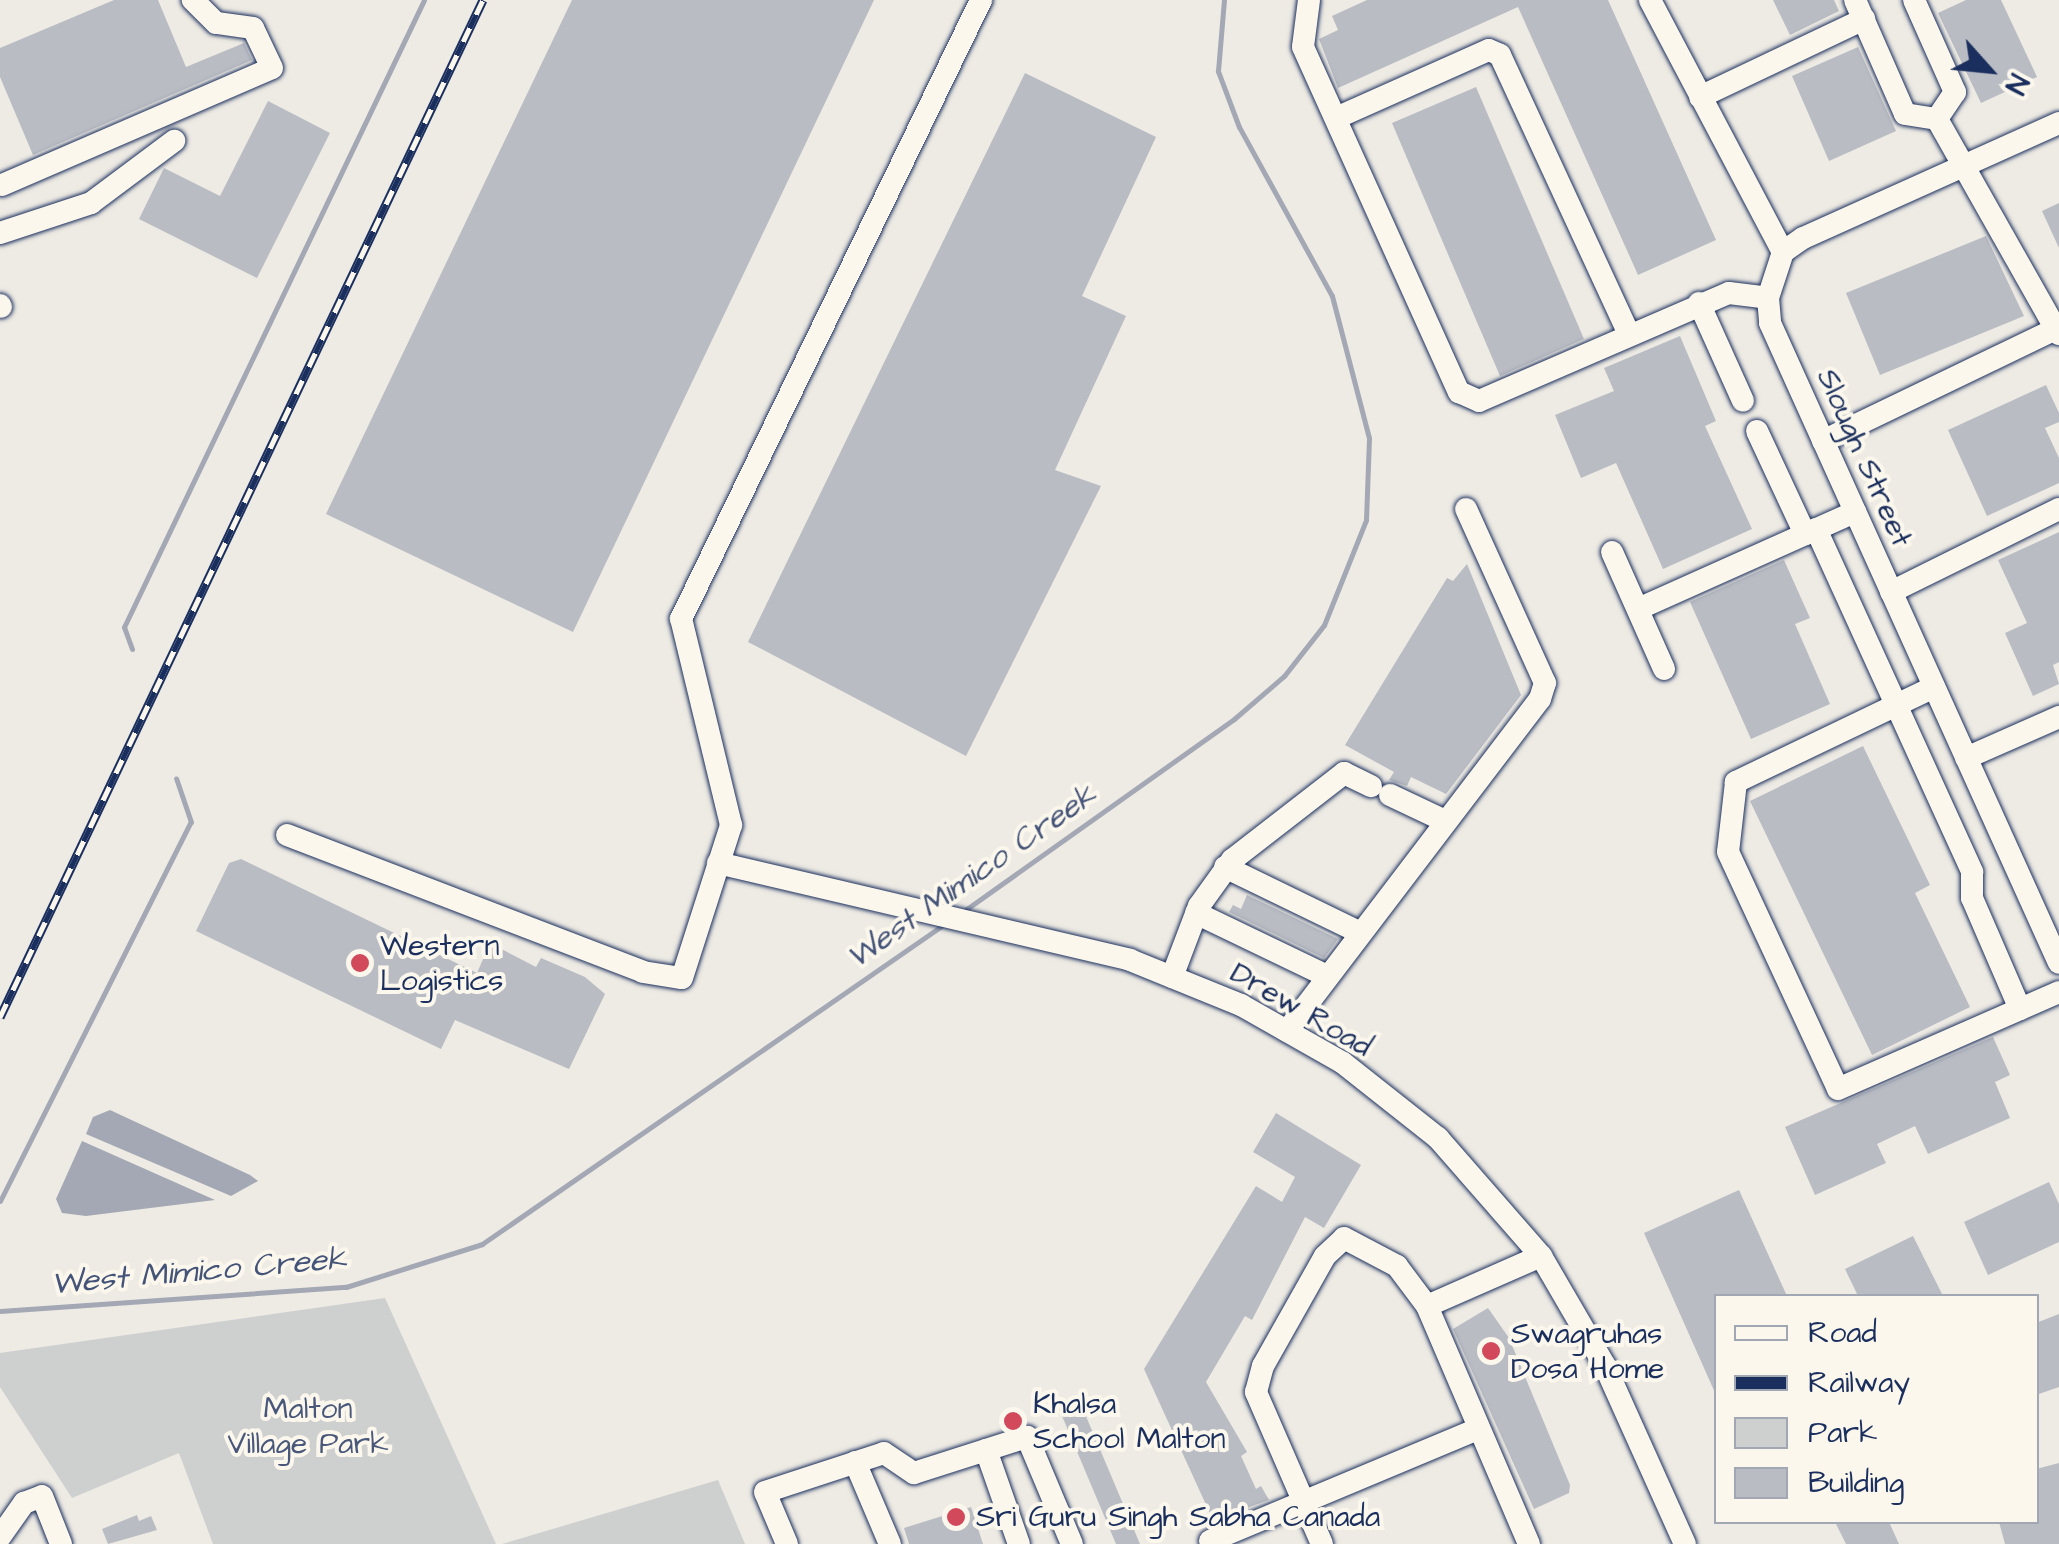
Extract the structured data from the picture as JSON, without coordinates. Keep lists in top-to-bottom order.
{
  "streets": {
    "street": ["Slough Street", "Drew Road"]
  },
  "water": ["West Mimico Creek"],
  "parks": ["Malton Village Park"],
  "places": [
    "Western Logistics",
    "Swagruhas Dosa Home",
    "Khalsa School Malton",
    "Sri Guru Singh Sabha Canada"
  ],
  "legend": [
    "Road",
    "Railway",
    "Park",
    "Building"
  ],
  "north": "bottom right"
}
